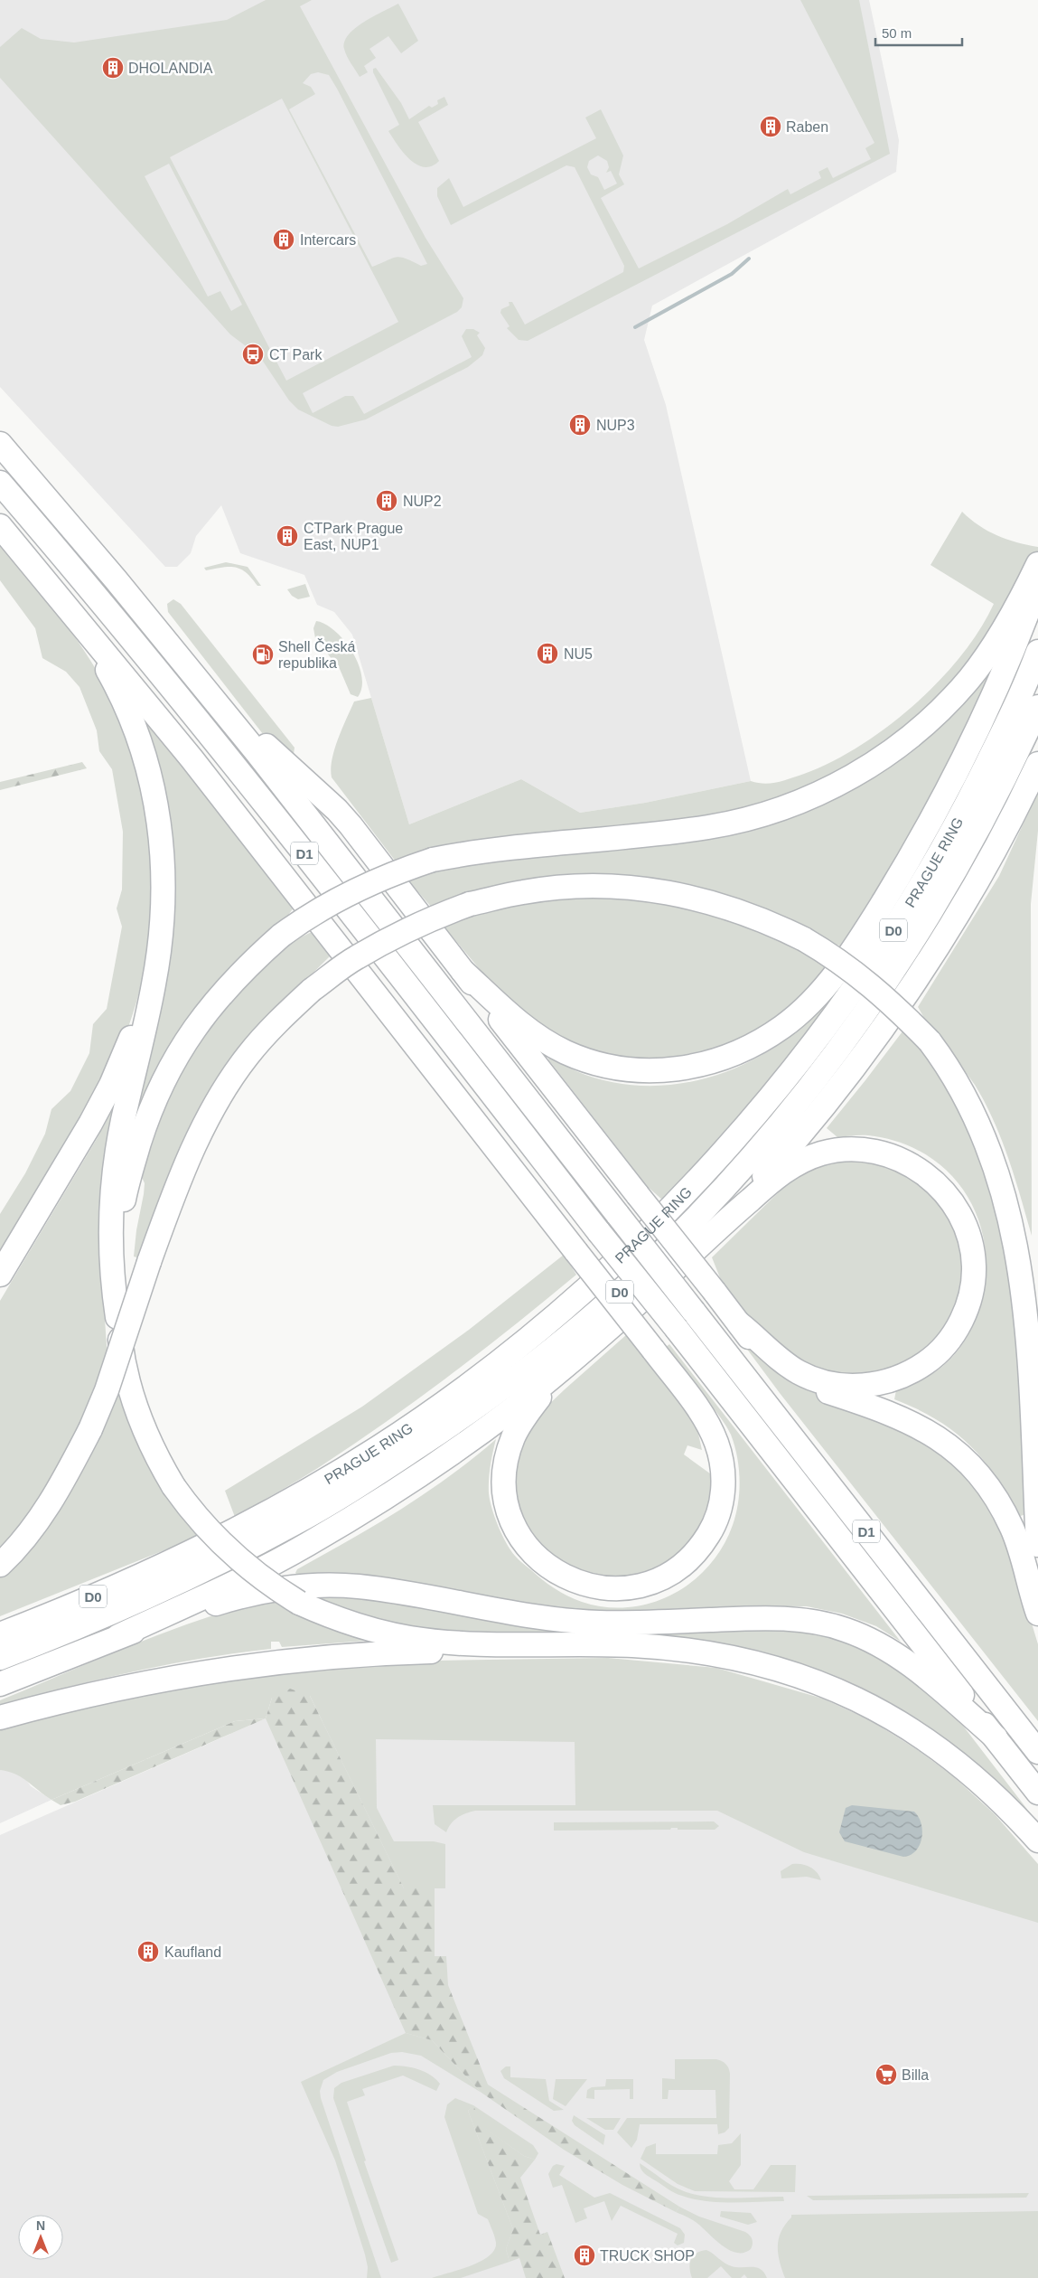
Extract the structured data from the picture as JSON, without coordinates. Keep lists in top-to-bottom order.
{
  "streets": {
    "highway": ["D1", "PRAGUE RING", "D0"]
  },
  "places": {
    "building": [
      "DHOLANDIA",
      "Raben",
      "Intercars",
      "NUP3",
      "NUP2",
      "CTPark Prague East, NUP1",
      "NU5",
      "Kaufland",
      "TRUCK SHOP"
    ],
    "bus stop": ["CT Park"],
    "fuel station": ["Shell Česká republika"],
    "supermarket": ["Billa"]
  },
  "scale_bar": "50 m",
  "north": "top"
}
